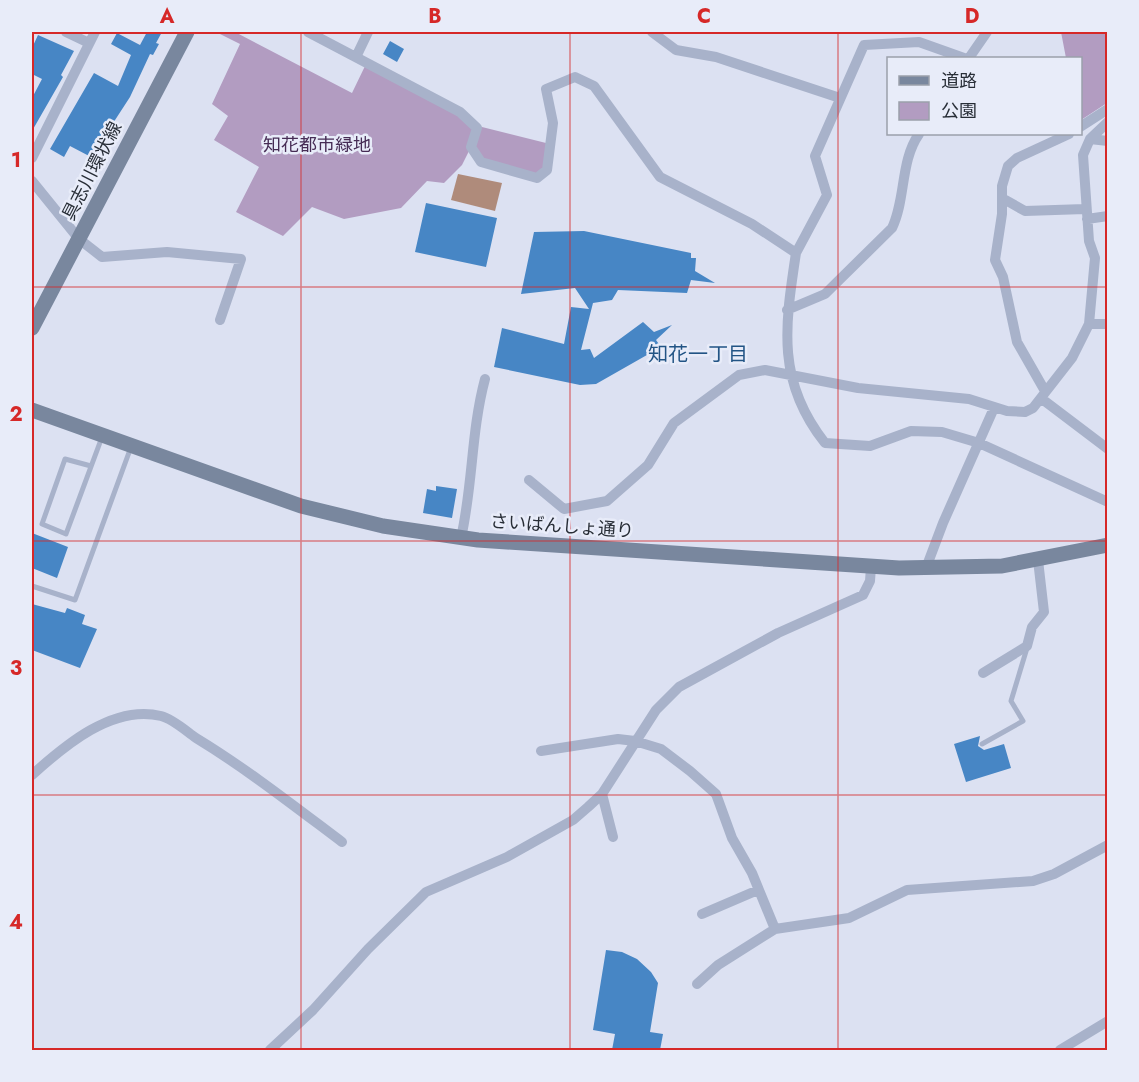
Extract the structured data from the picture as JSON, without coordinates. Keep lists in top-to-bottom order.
{
  "streets": {
    "main road": ["具志川環状線", "さいばんしょ通り"]
  },
  "districts": ["知花一丁目"],
  "parks": ["知花都市緑地"],
  "legend": ["道路", "公園"],
  "grid": {
    "columns": [
      "A",
      "B",
      "C",
      "D"
    ],
    "rows": [
      "1",
      "2",
      "3",
      "4"
    ]
  }
}
